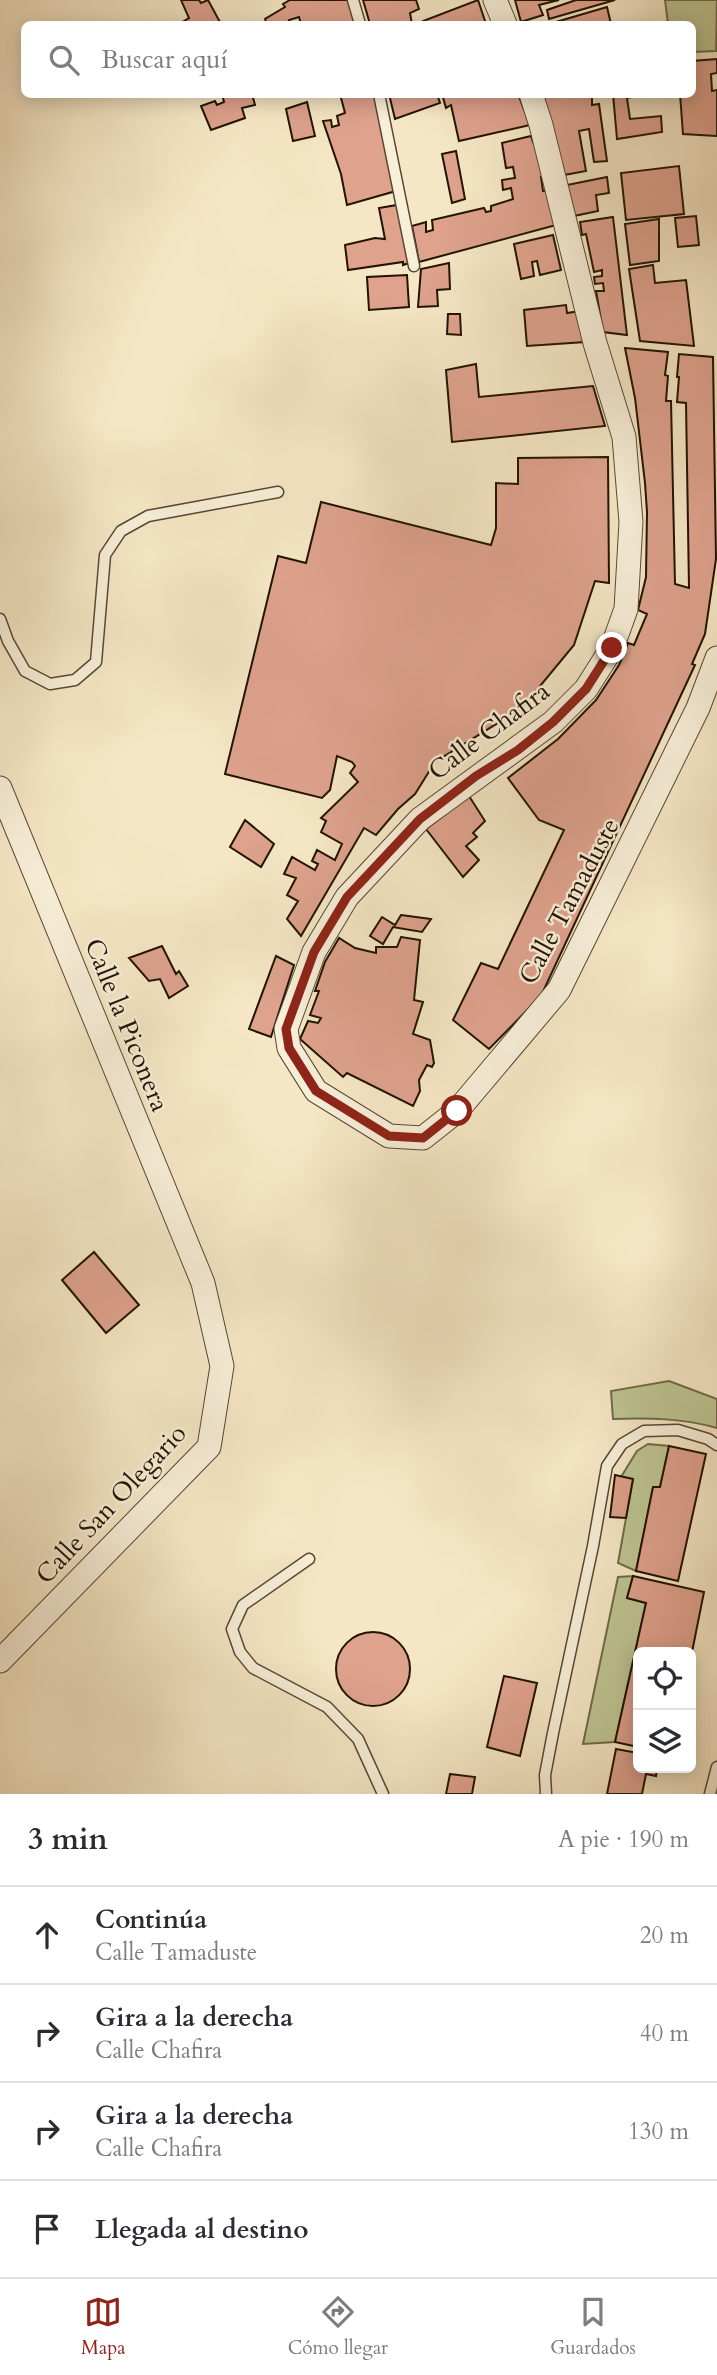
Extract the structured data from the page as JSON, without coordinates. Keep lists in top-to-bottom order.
{
  "streets": {
    "street": [
      "Calle Chafira",
      "Calle Tamaduste",
      "Calle la Piconera",
      "Calle San Olegario"
    ]
  },
  "crossings": [
    ["Calle Chafira", "Calle Tamaduste"],
    ["Calle la Piconera", "Calle San Olegario"]
  ],
  "page": {
    "search": "Buscar aquí",
    "heading": ["3 min", "A pie · 190 m"],
    "list": [
      ["Continúa", "Calle Tamaduste", "20 m"],
      ["Gira a la derecha", "Calle Chafira", "40 m"],
      ["Gira a la derecha", "Calle Chafira", "130 m"],
      "Llegada al destino"
    ],
    "nav": ["Mapa", "Cómo llegar", "Guardados"]
  }
}
